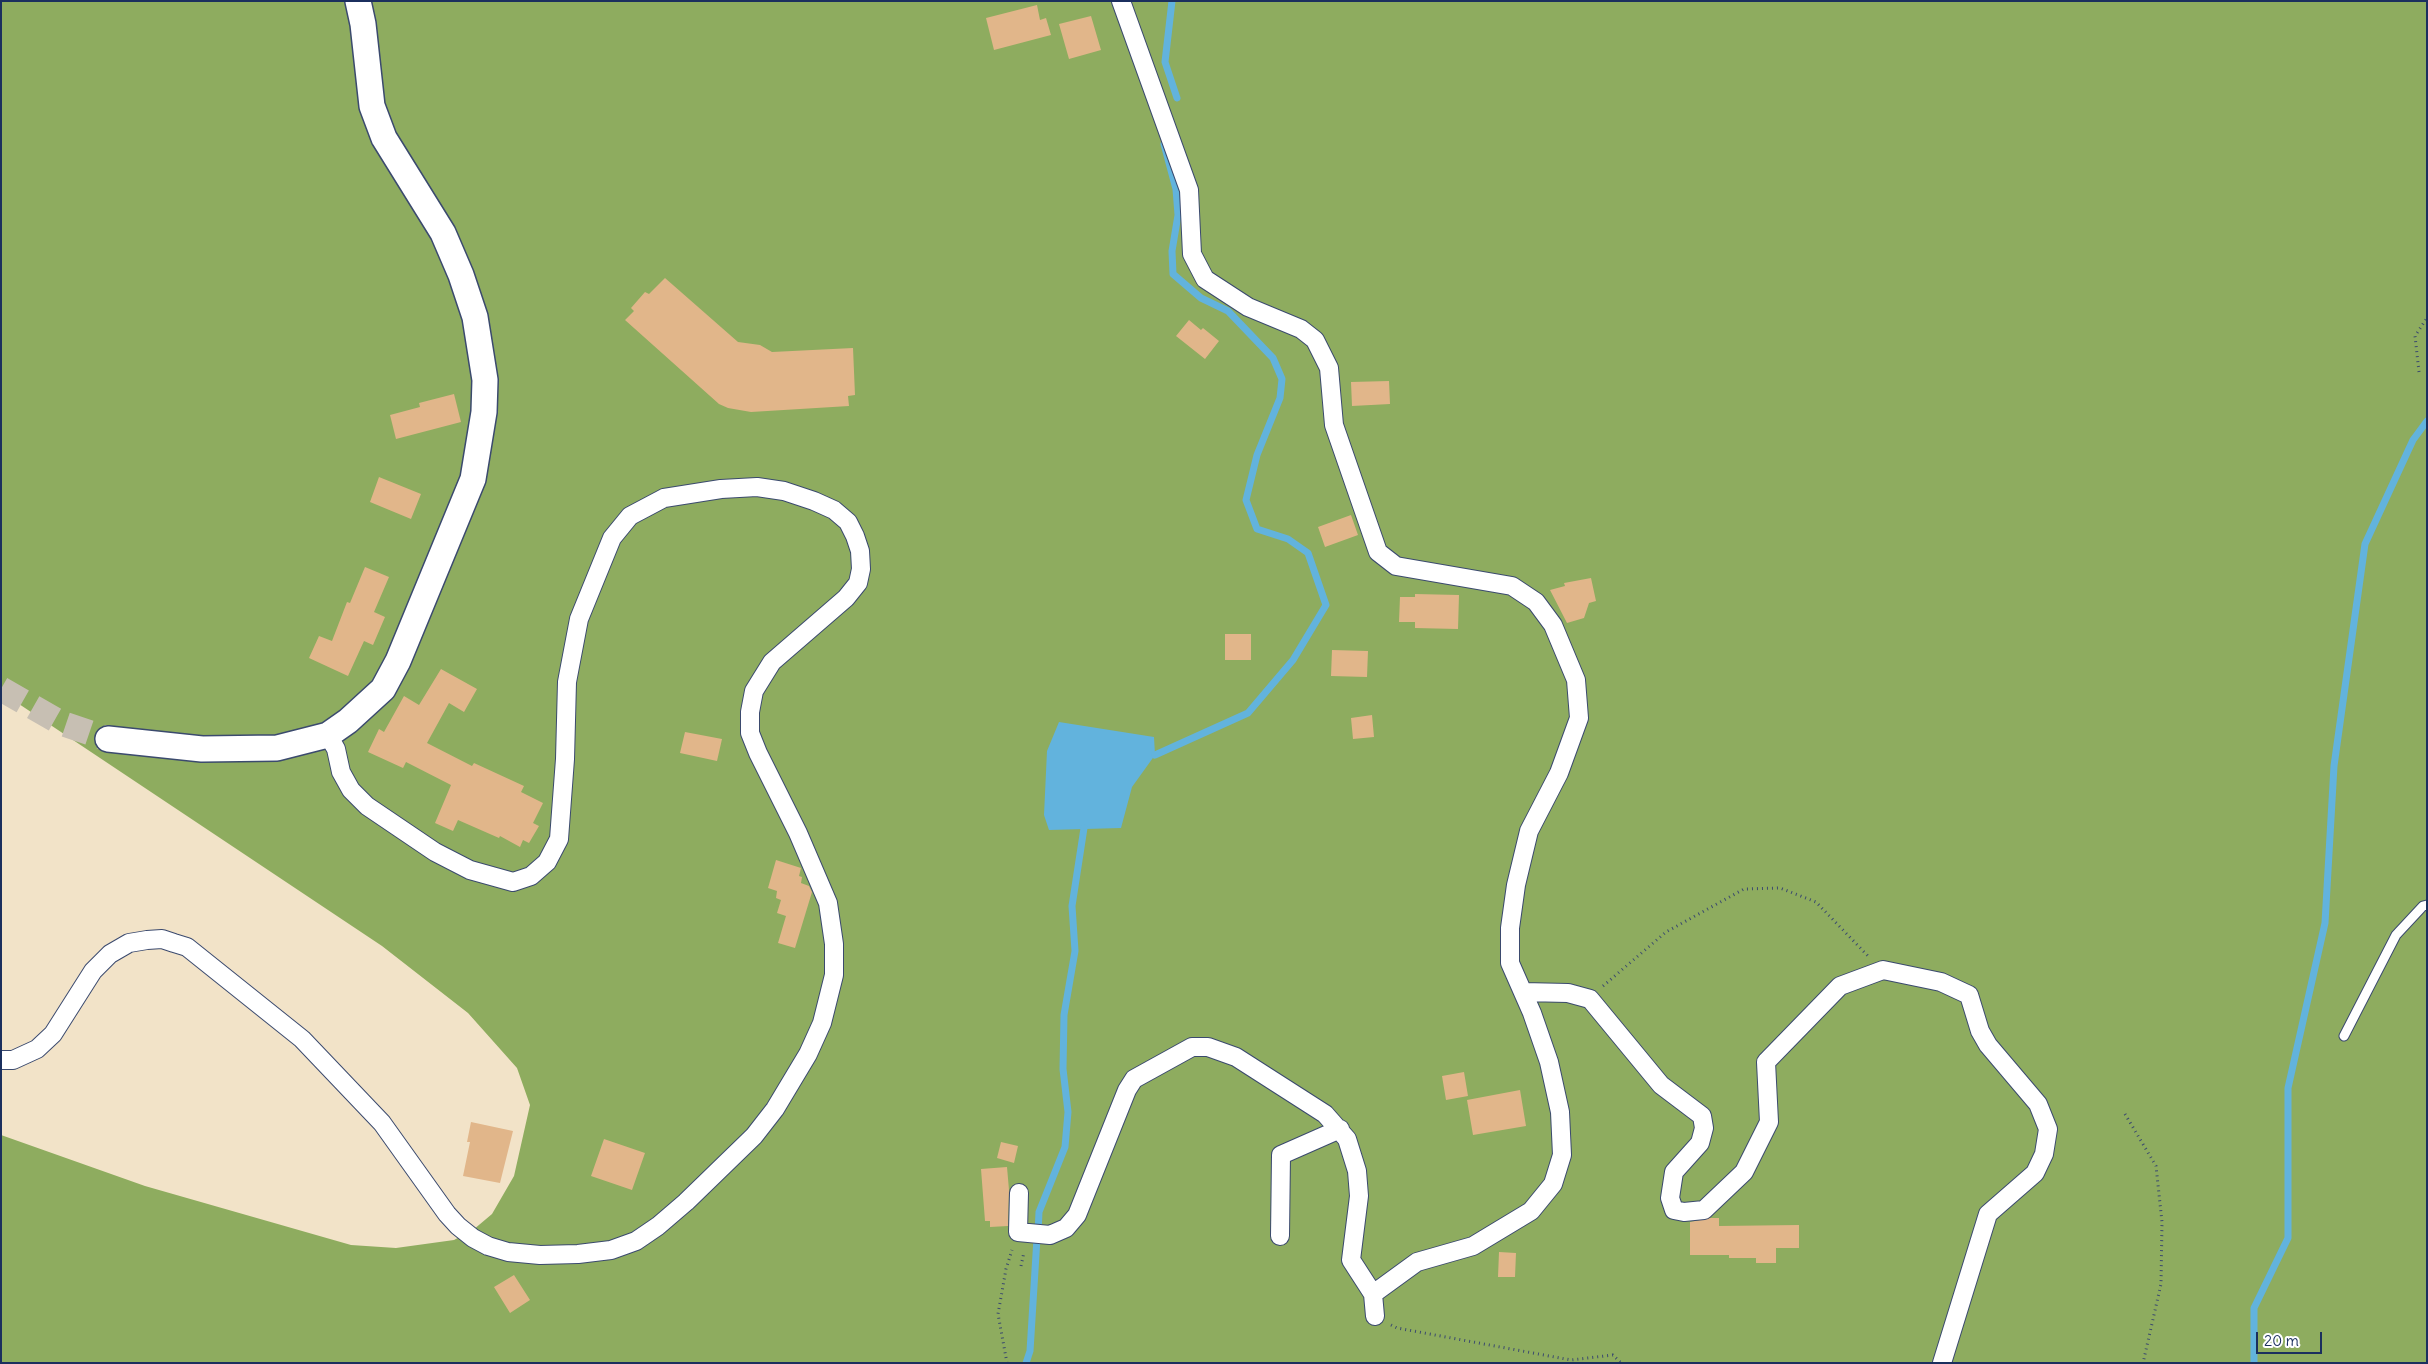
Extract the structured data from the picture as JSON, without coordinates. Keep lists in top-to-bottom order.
{
  "scale_bar": "20 m"
}
